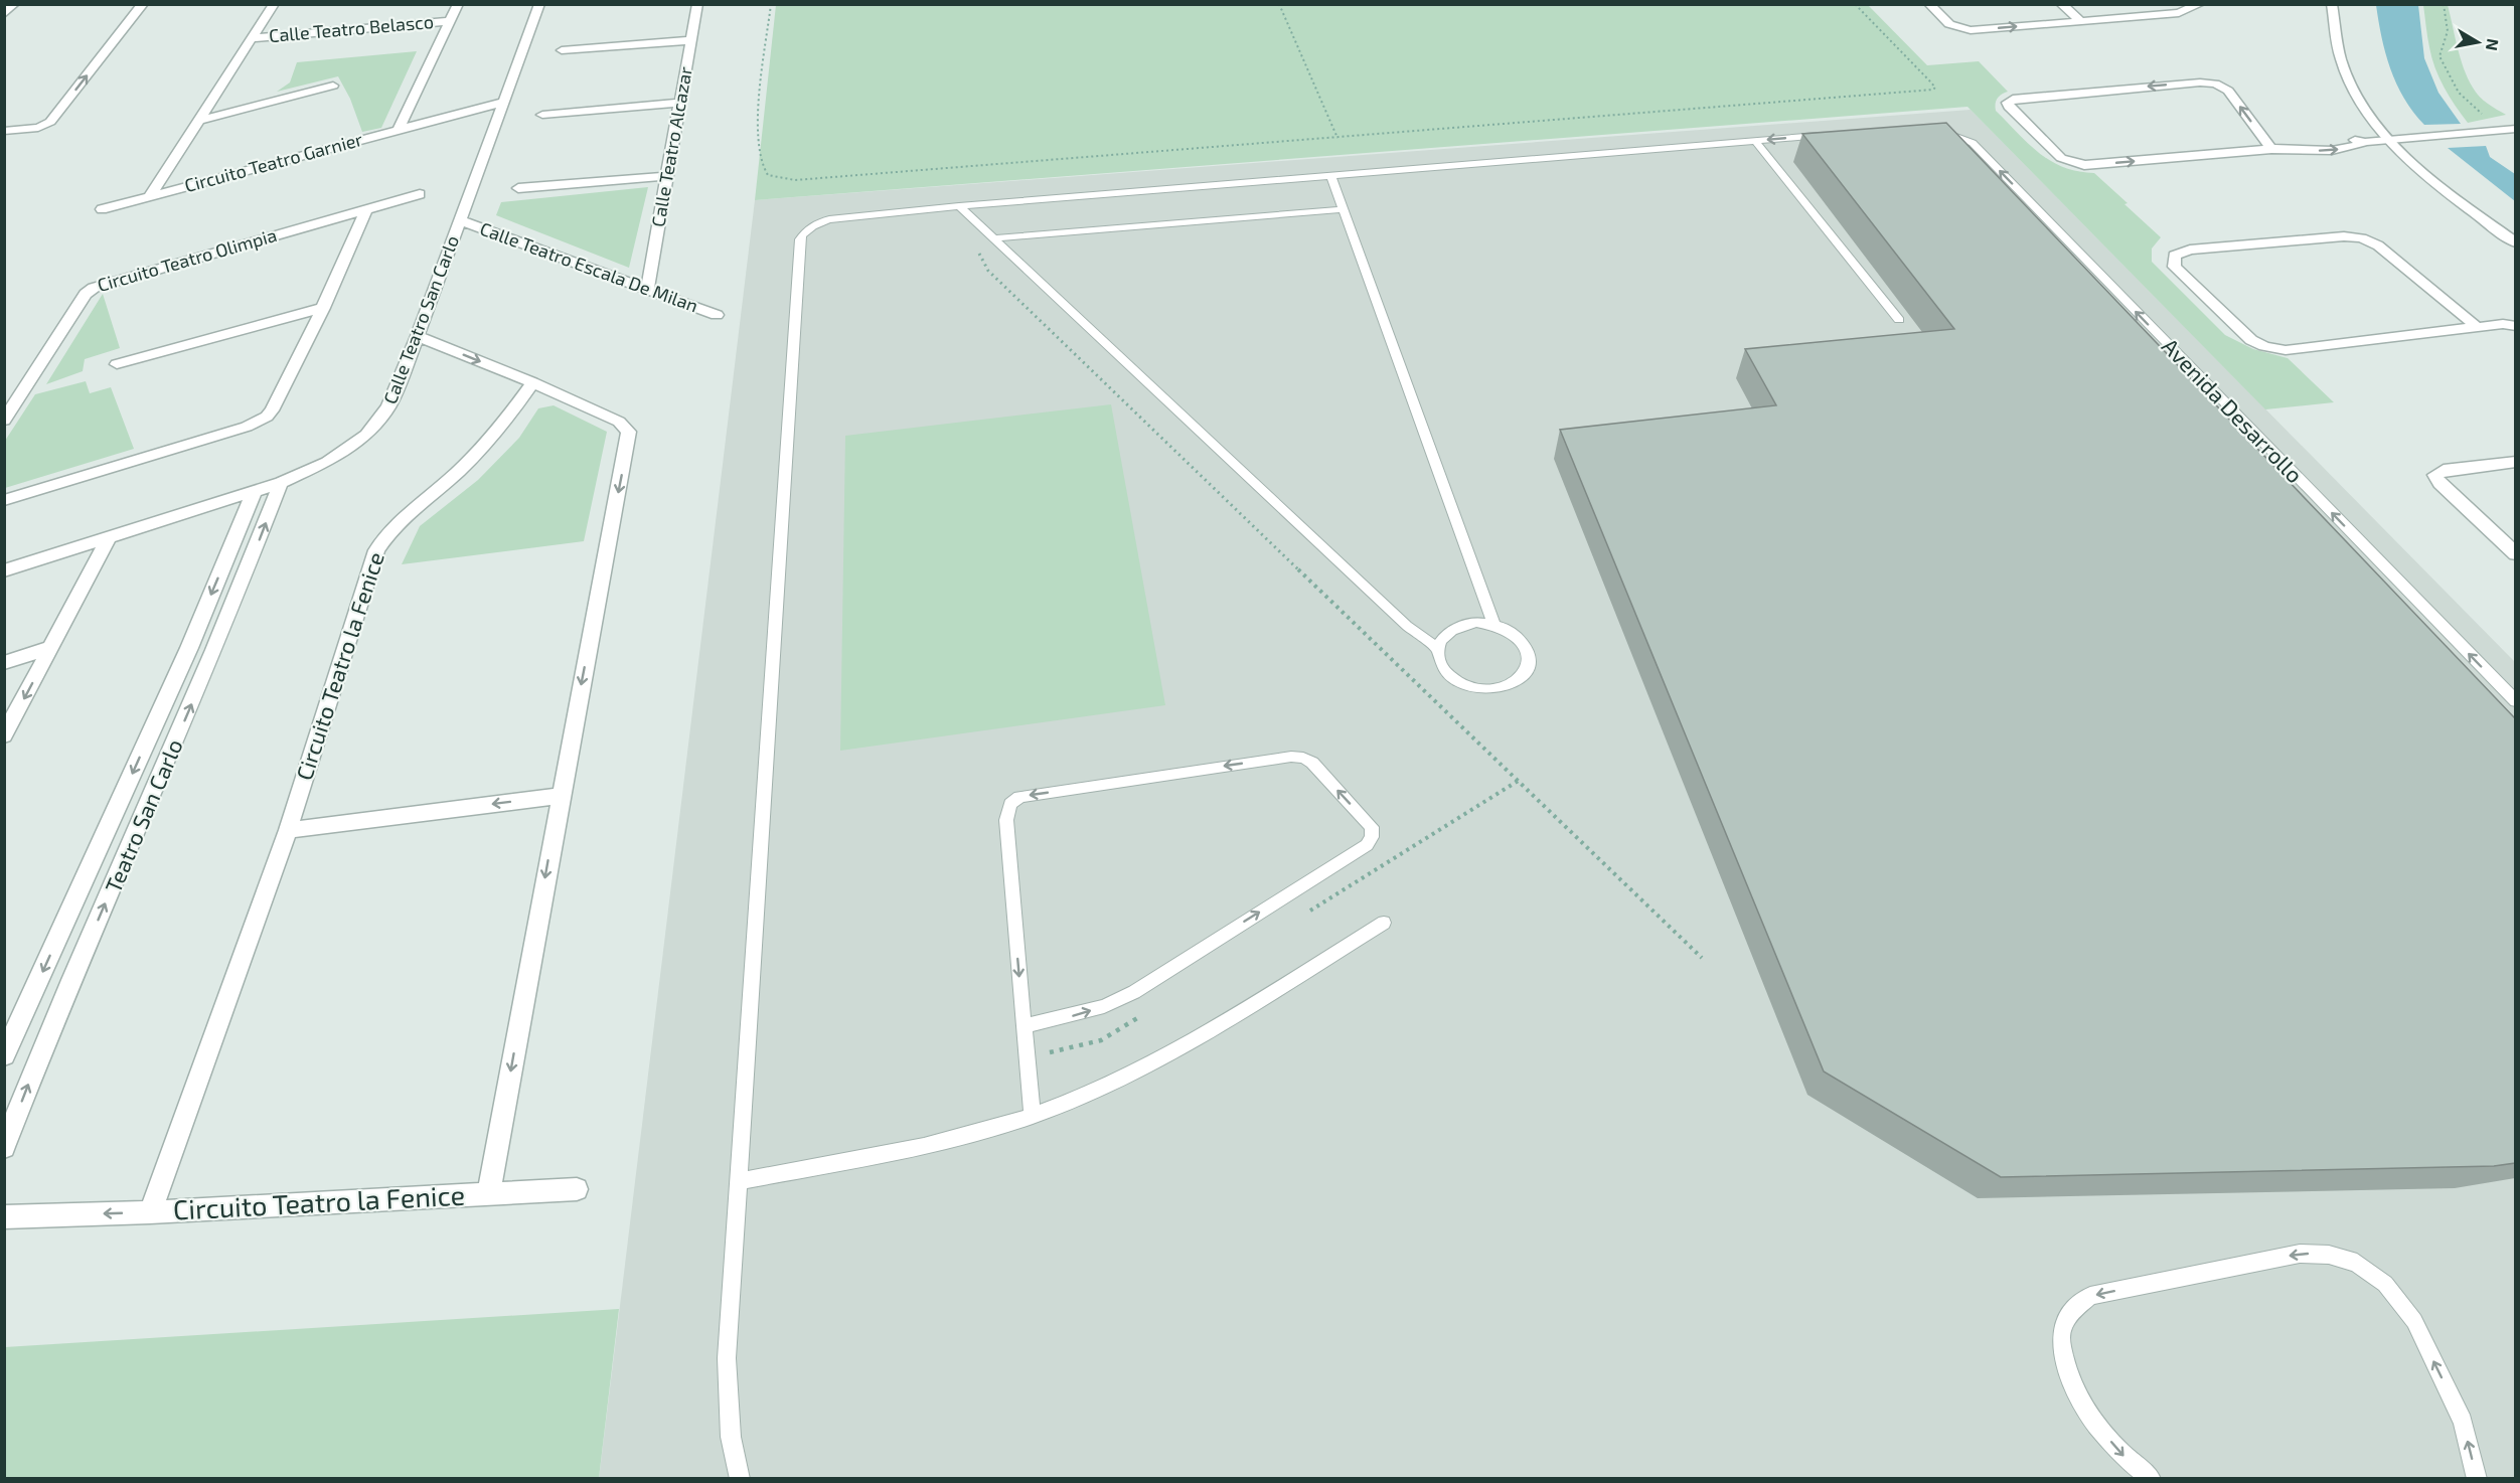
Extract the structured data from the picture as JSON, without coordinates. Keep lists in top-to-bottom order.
{
  "streets": {
    "street": [
      "Calle Teatro Belasco",
      "Calle Teatro Alcazar",
      "Circuito Teatro Garnier",
      "Circuito Teatro Olimpia",
      "Calle Teatro Escala De Milan",
      "Calle Teatro San Carlo",
      "Circuito Teatro la Fenice",
      "Teatro San Carlo"
    ],
    "lane": ["Avenida Desarrollo"]
  },
  "crossings": [
    ["Calle Teatro Belasco", "Circuito Teatro Garnier"],
    ["Calle Teatro Alcazar", "Calle Teatro Escala De Milan"],
    ["Circuito Teatro Garnier", "Calle Teatro San Carlo"],
    ["Calle Teatro Escala De Milan", "Calle Teatro San Carlo"],
    ["Calle Teatro San Carlo", "Circuito Teatro la Fenice"],
    ["Calle Teatro San Carlo", "Teatro San Carlo"]
  ],
  "one_way": ["Avenida Desarrollo"],
  "north": "right"
}
